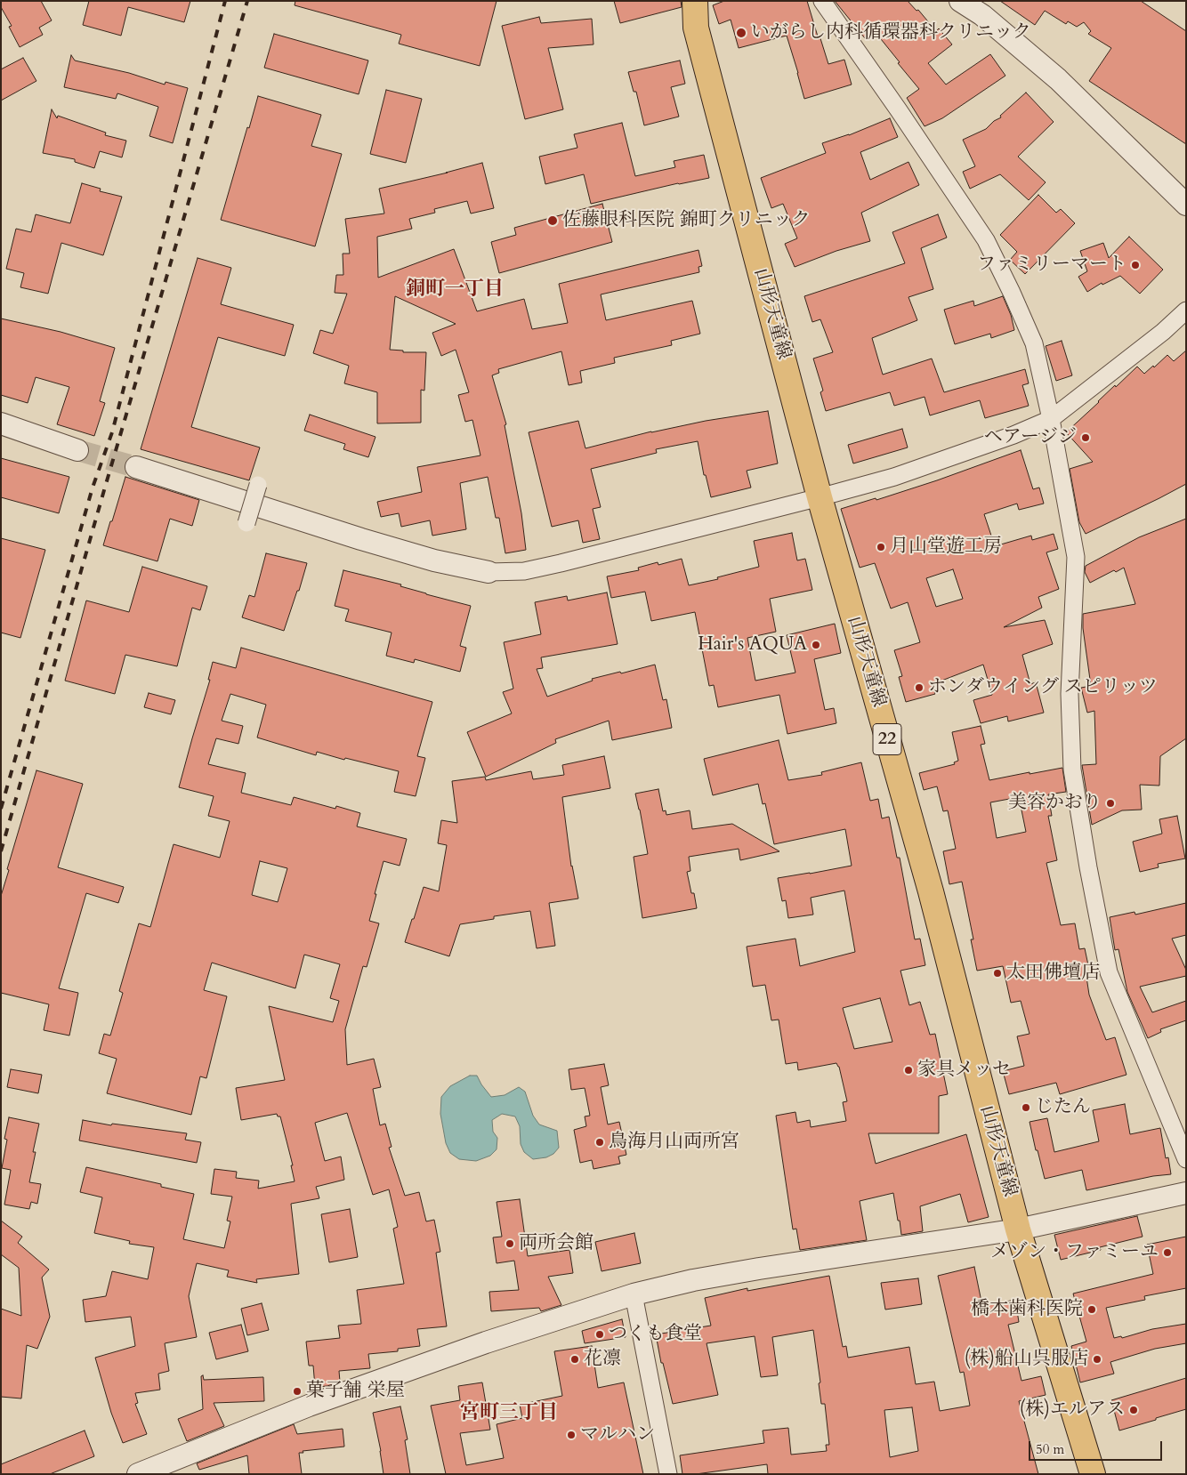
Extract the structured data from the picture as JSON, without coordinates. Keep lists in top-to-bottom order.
{
  "streets": {
    "main road": ["山形天童線", "22"]
  },
  "districts": ["銅町一丁目", "宮町三丁目"],
  "places": [
    "いがらし内科循環器科クリニック",
    "佐藤眼科医院 錦町クリニック",
    "ファミリーマート",
    "ヘアージジ",
    "月山堂遊工房",
    "Hair's AQUA",
    "ホンダウイング スピリッツ",
    "美容かおり",
    "太田佛壇店",
    "家具メッセ",
    "じたん",
    "鳥海月山両所宮",
    "両所会館",
    "メゾン・ファミーユ",
    "橋本歯科医院",
    "つくも食堂",
    "花凛",
    "(株)船山呉服店",
    "菓子舗 栄屋",
    "(株)エルアス",
    "マルハン"
  ],
  "scale_bar": "50 m"
}
